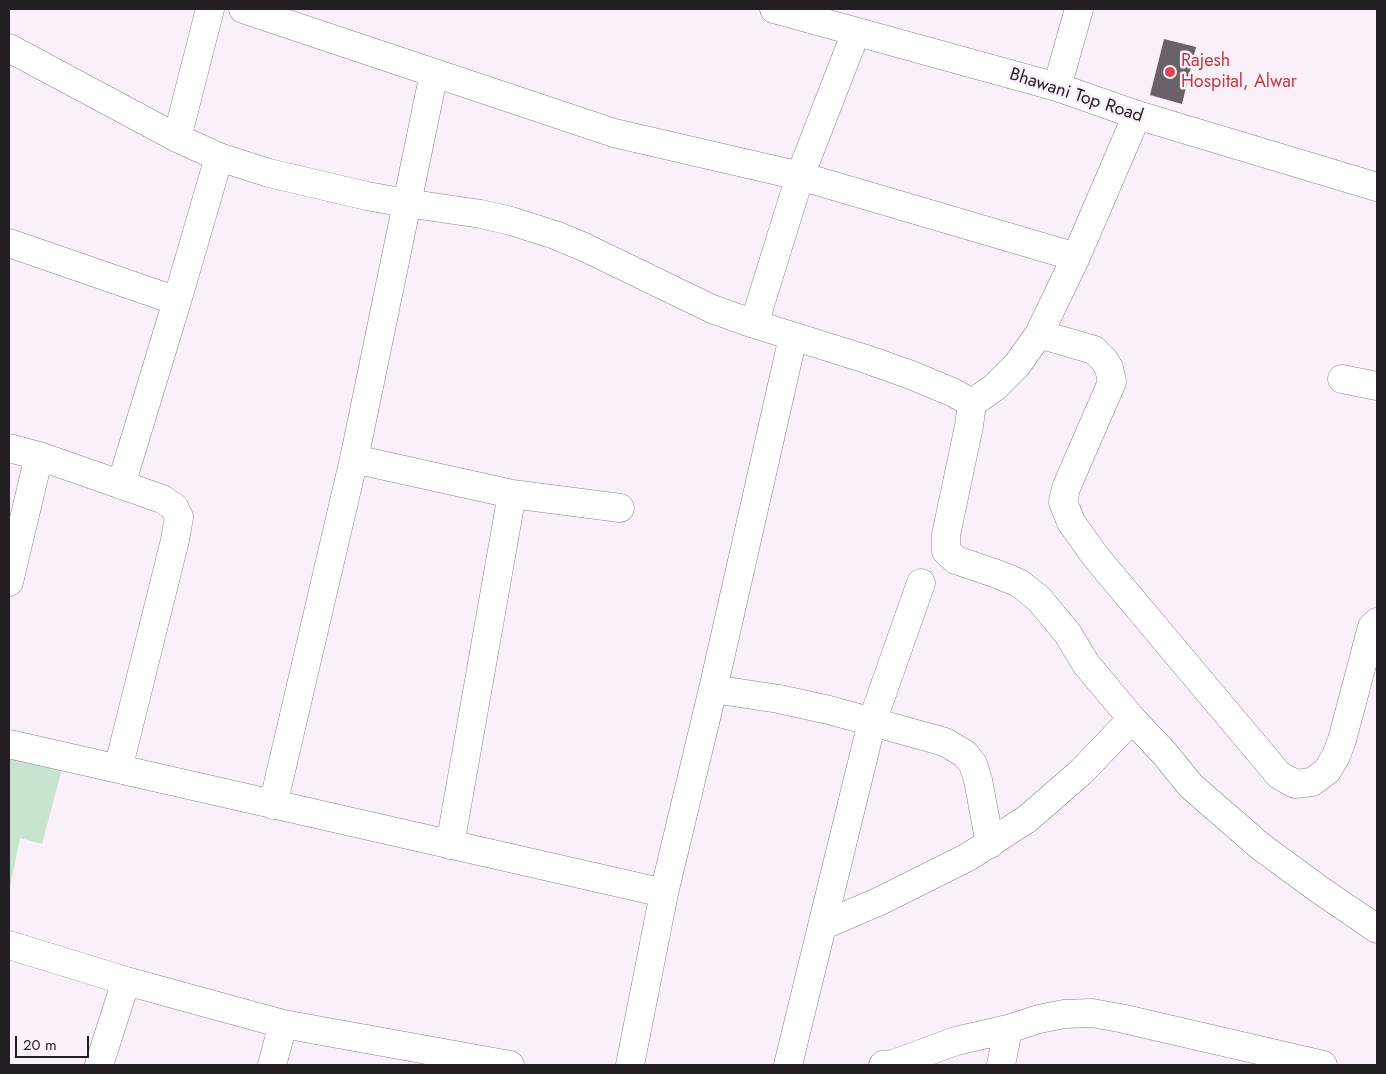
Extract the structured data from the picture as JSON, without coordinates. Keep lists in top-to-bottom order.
{
  "streets": {
    "street": ["Bhawani Top Road"]
  },
  "places": ["Rajesh Hospital, Alwar"],
  "scale_bar": "20 m"
}
